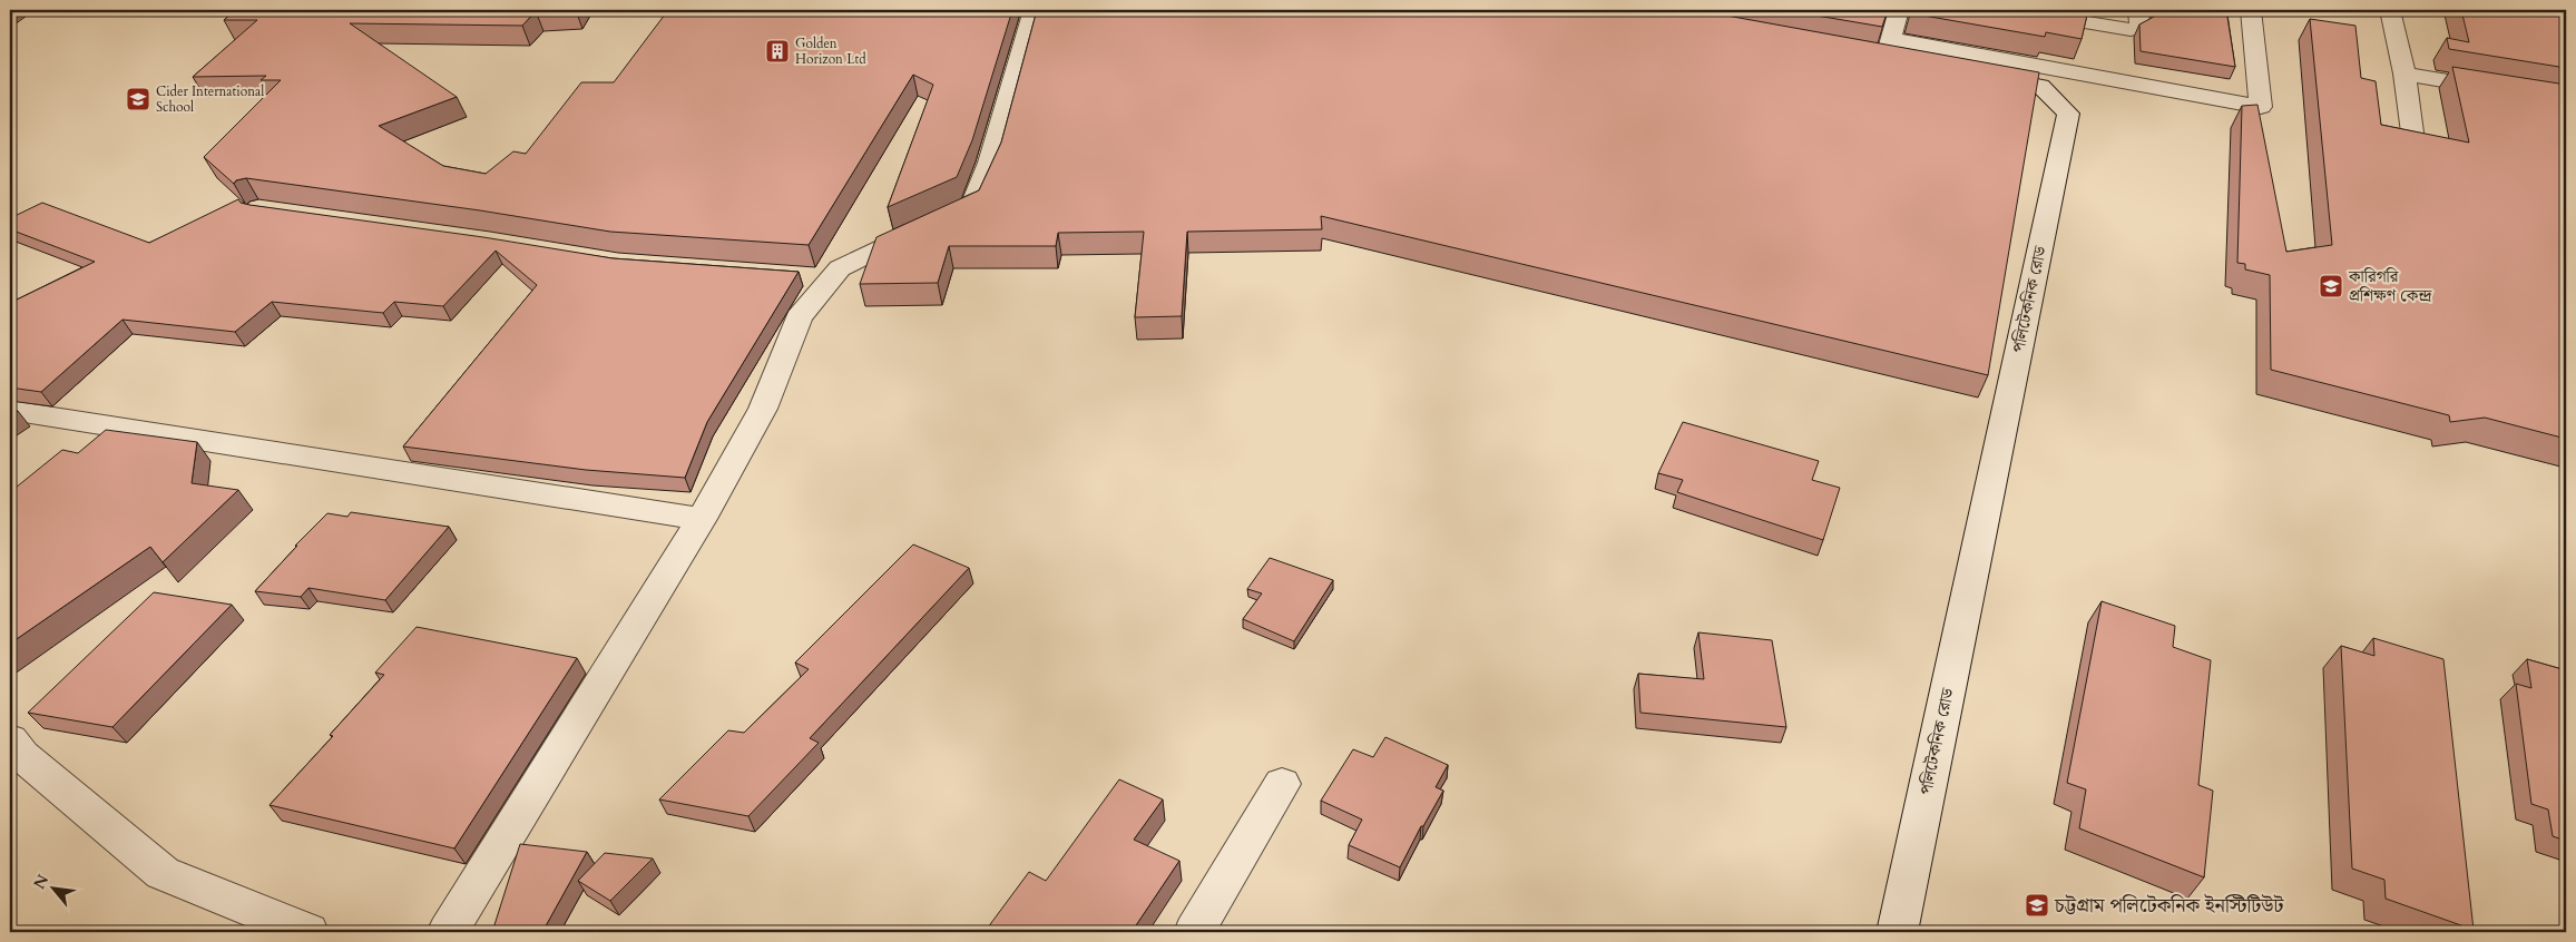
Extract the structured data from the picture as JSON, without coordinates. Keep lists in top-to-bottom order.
{
  "streets": {
    "street": ["পলিটেকনিক রোড"]
  },
  "places": {
    "building": ["Golden Horizon Ltd"],
    "school or university": ["Cider International School", "কারিগরি প্রশিক্ষণ কেন্দ্র", "চট্টগ্রাম পলিটেকনিক ইনস্টিটিউট"]
  },
  "north": "top left"
}
